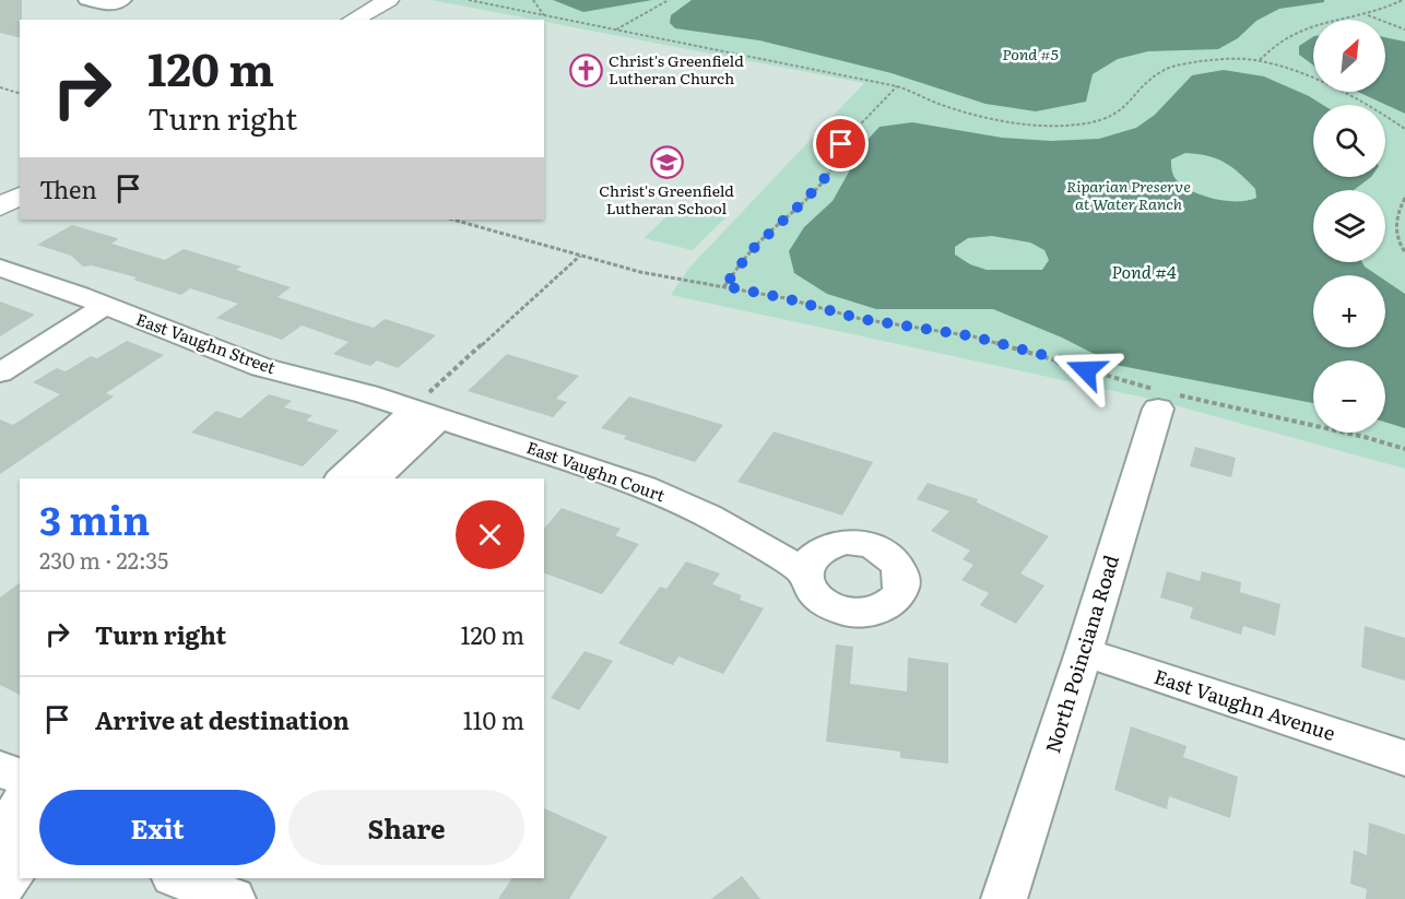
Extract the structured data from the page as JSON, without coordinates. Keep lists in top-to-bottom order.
{
  "streets": {
    "street": [
      "East Vaughn Street",
      "East Vaughn Court",
      "North Poinciana Road",
      "East Vaughn Avenue"
    ]
  },
  "crossings": [
    ["East Vaughn Street", "East Vaughn Court"],
    ["North Poinciana Road", "East Vaughn Avenue"]
  ],
  "water": ["Pond #5", "Pond #4"],
  "parks": ["Riparian Preserve at Water Ranch"],
  "places": {
    "church": ["Christ's Greenfield Lutheran Church"],
    "school or university": ["Christ's Greenfield Lutheran School"]
  },
  "north": "top right",
  "page": {
    "map_buttons": ["+", "−"],
    "turn": ["120 m", "Turn right"],
    "then": "Then",
    "heading": ["3 min", "230 m · 22:35"],
    "list": [
      {
        "name": "Turn right",
        "value": "120 m"
      },
      {
        "name": "Arrive at destination",
        "value": "110 m"
      }
    ],
    "buttons": ["Exit", "Share"]
  }
}
